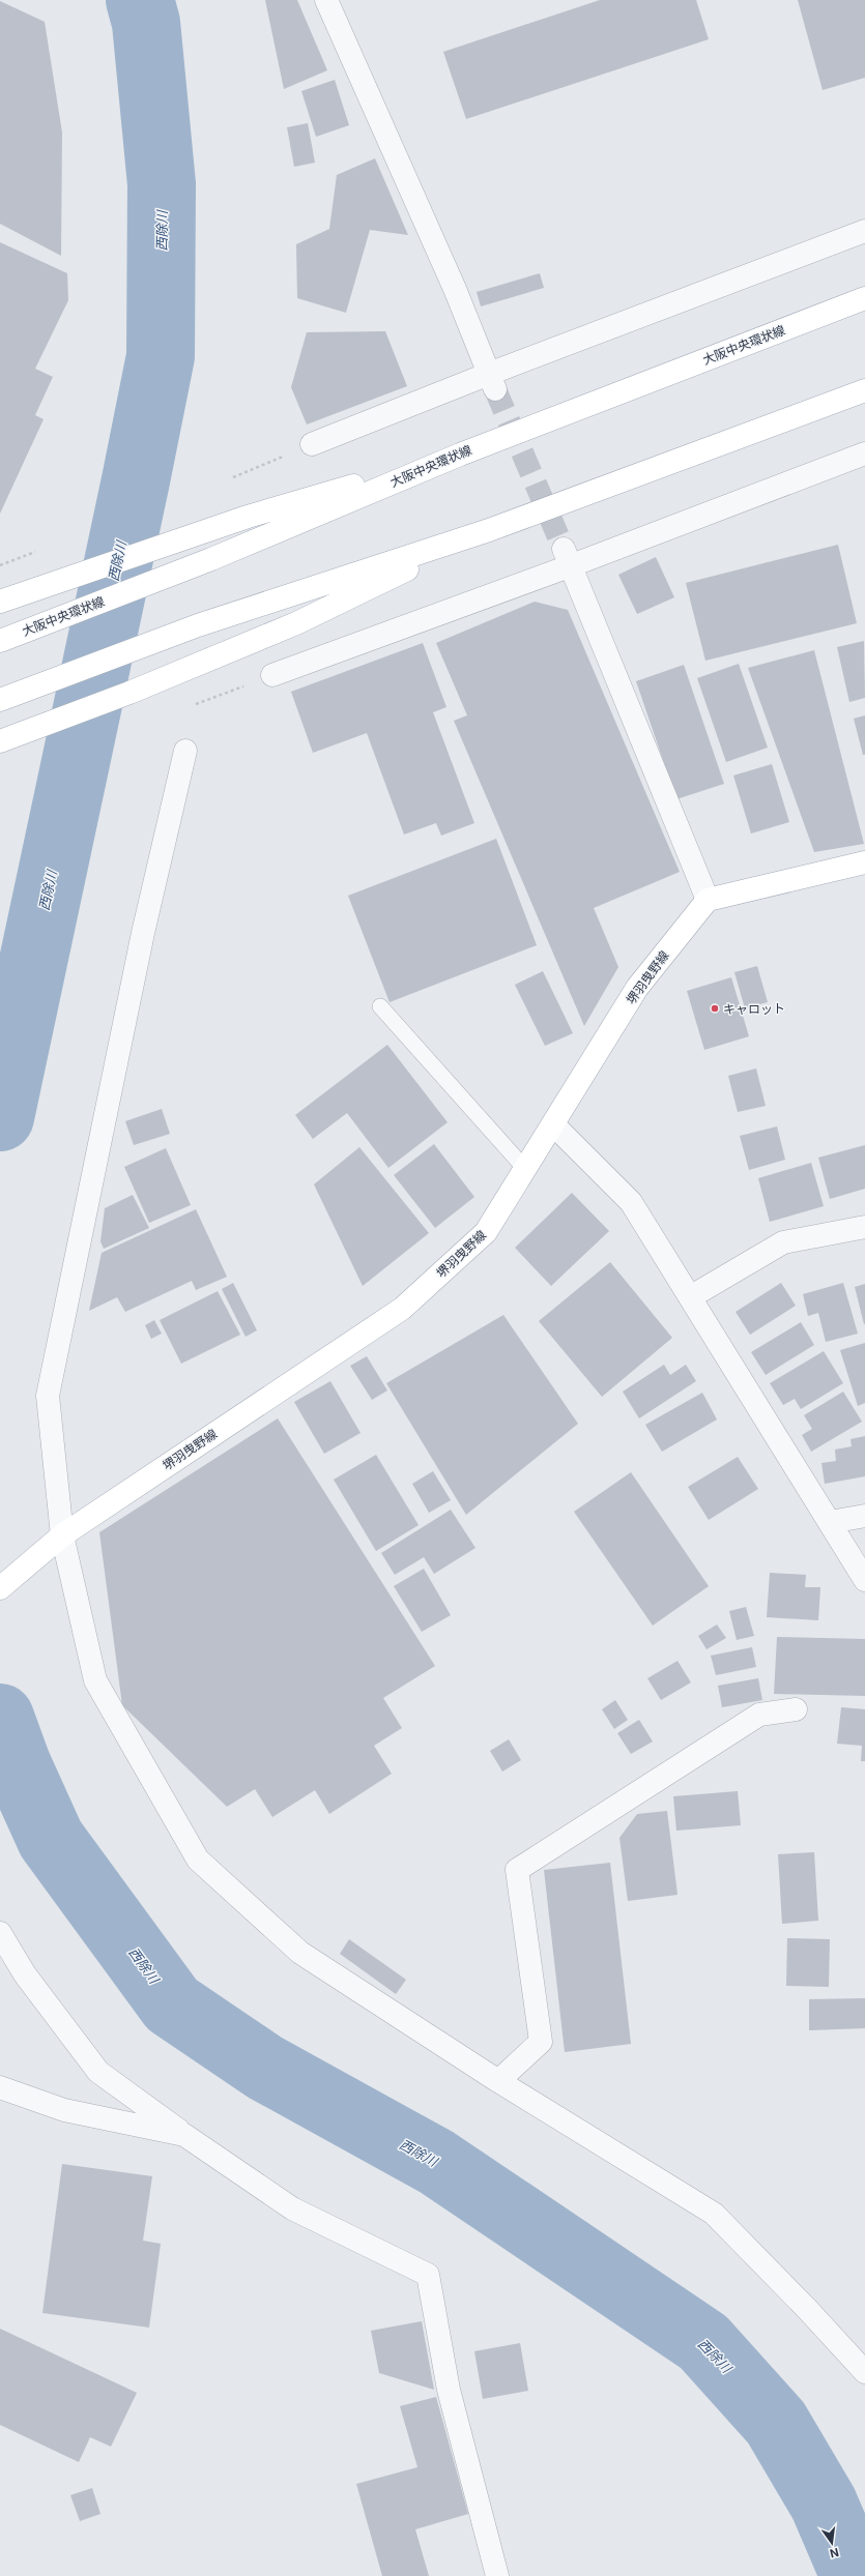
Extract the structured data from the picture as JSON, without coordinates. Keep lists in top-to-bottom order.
{
  "streets": {
    "main road": ["大阪中央環状線", "堺羽曳野線"]
  },
  "water": ["西除川"],
  "places": ["キャロット"],
  "north": "bottom"
}
